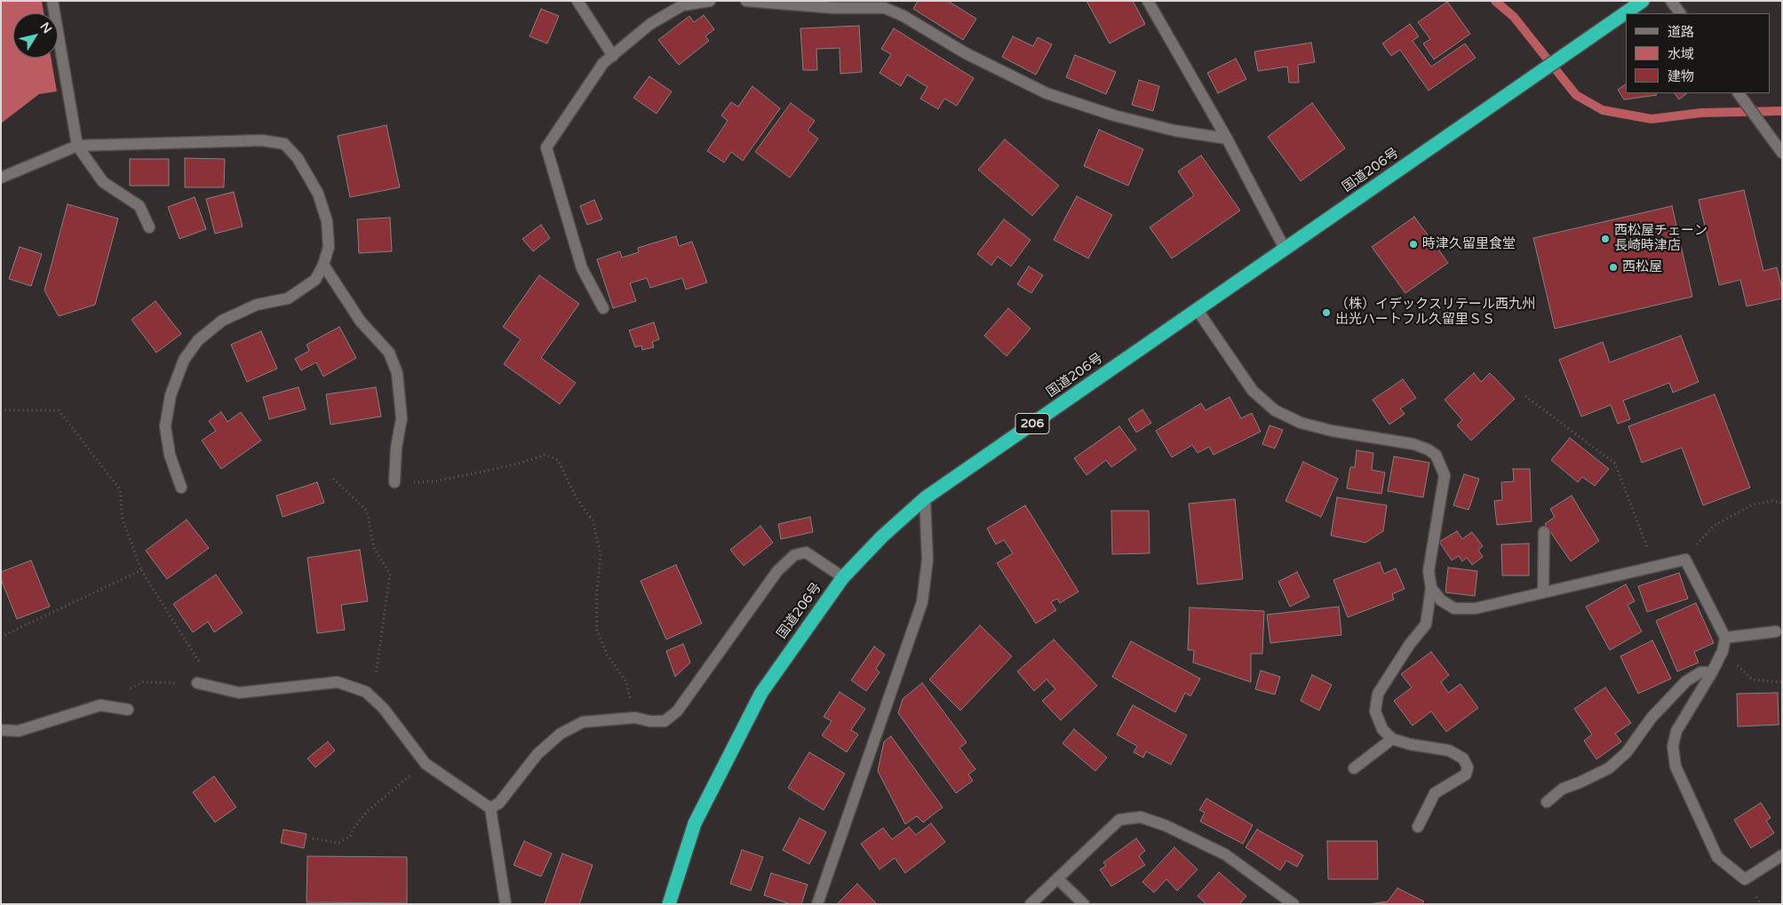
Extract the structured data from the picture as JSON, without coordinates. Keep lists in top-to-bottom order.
{
  "streets": {
    "highway": ["国道206号", "206"]
  },
  "places": [
    "西松屋チェーン 長崎時津店",
    "時津久留里食堂",
    "西松屋",
    "（株）イデックスリテール西九州 出光ハートフル久留里ＳＳ"
  ],
  "legend": ["道路", "水域", "建物"],
  "north": "top right"
}
